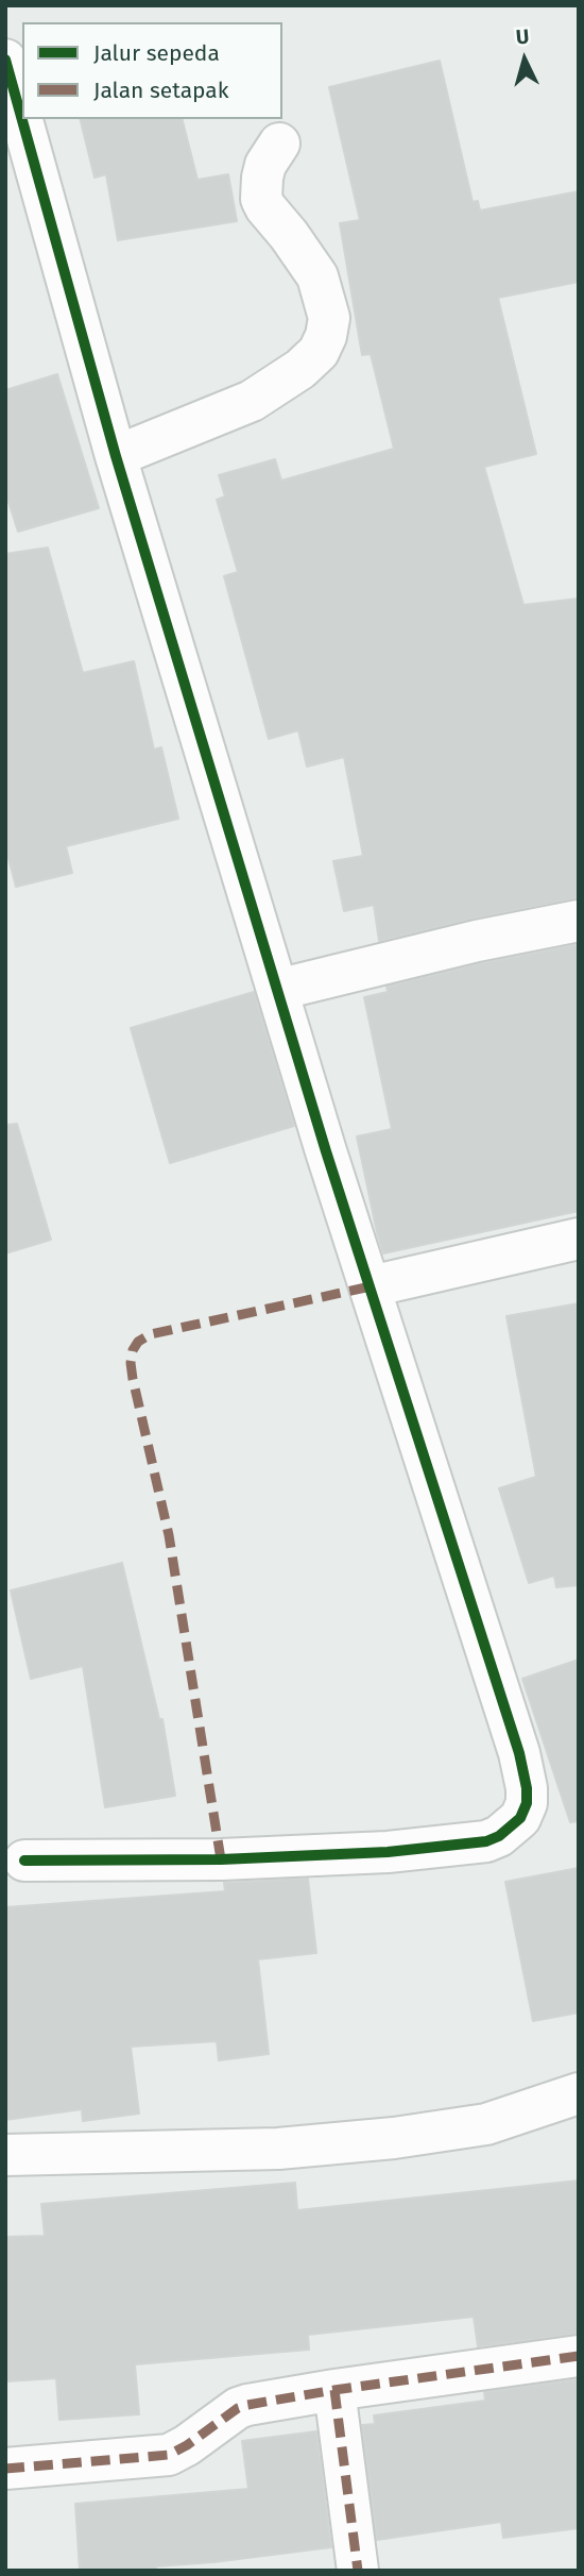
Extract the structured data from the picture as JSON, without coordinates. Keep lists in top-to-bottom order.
{
  "legend": ["Jalur sepeda", "Jalan setapak"],
  "north": "top"
}
